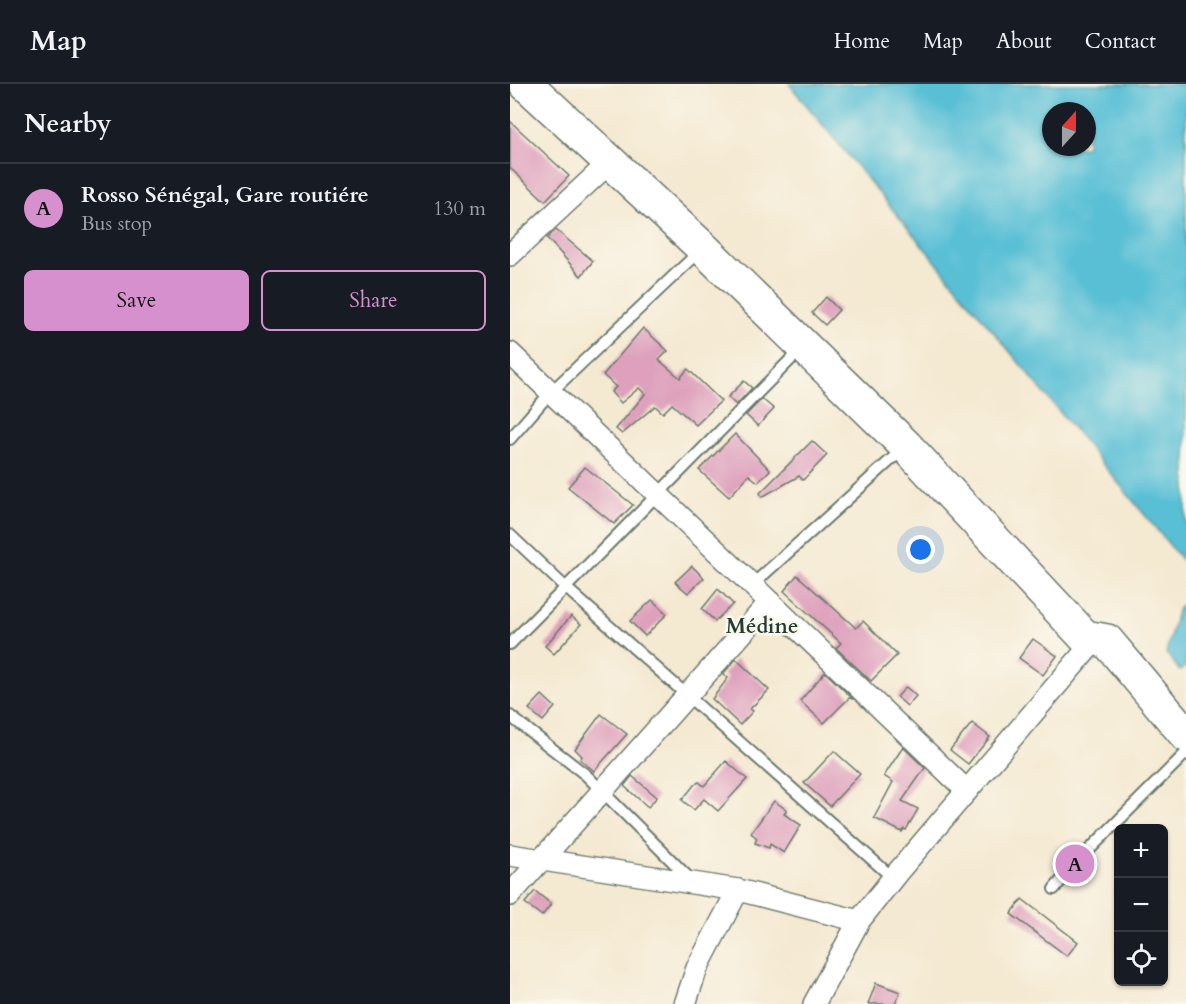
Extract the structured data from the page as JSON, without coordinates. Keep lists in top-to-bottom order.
{
  "districts": ["Médine"],
  "north": "top",
  "page": {
    "header": "Map",
    "nav": [
      "Home",
      "Map",
      "About",
      "Contact"
    ],
    "heading": "Nearby",
    "list": [
      {
        "mark": "A",
        "name": "Rosso Sénégal, Gare routiére",
        "note": "Bus stop",
        "value": "130 m"
      }
    ],
    "buttons": ["Save", "Share"],
    "map_buttons": ["+", "−"],
    "pins": "A"
  }
}
